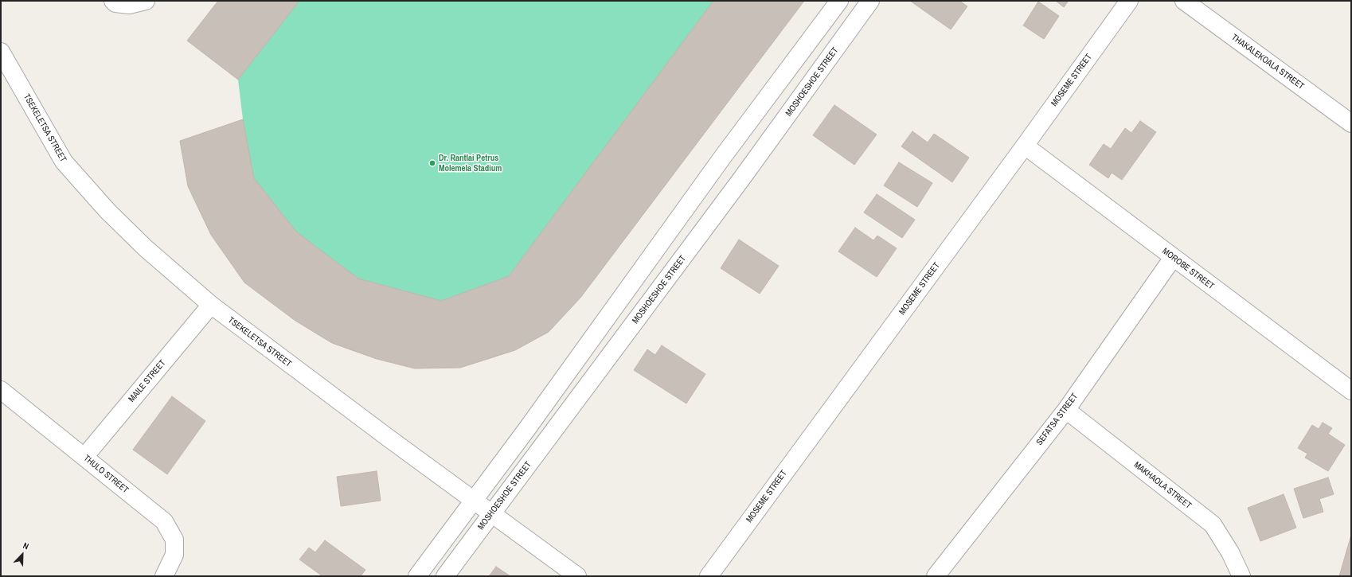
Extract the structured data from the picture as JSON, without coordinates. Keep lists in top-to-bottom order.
{
  "streets": {
    "street": [
      "THAKALEKOALA STREET",
      "MOSEME STREET",
      "MOSHOESHOE STREET",
      "TSEKELETSA STREET",
      "MOROBE STREET",
      "MAILE STREET",
      "SEFATSA STREET",
      "THULO STREET",
      "MAKHAOLA STREET"
    ]
  },
  "crossings": [
    ["MOSEME STREET", "MOROBE STREET"],
    ["MOSHOESHOE STREET", "TSEKELETSA STREET"],
    ["TSEKELETSA STREET", "MAILE STREET"],
    ["MOROBE STREET", "SEFATSA STREET"],
    ["MAILE STREET", "THULO STREET"],
    ["SEFATSA STREET", "MAKHAOLA STREET"]
  ],
  "places": ["Dr. Rantlai Petrus Molemela Stadium"],
  "north": "top right"
}
